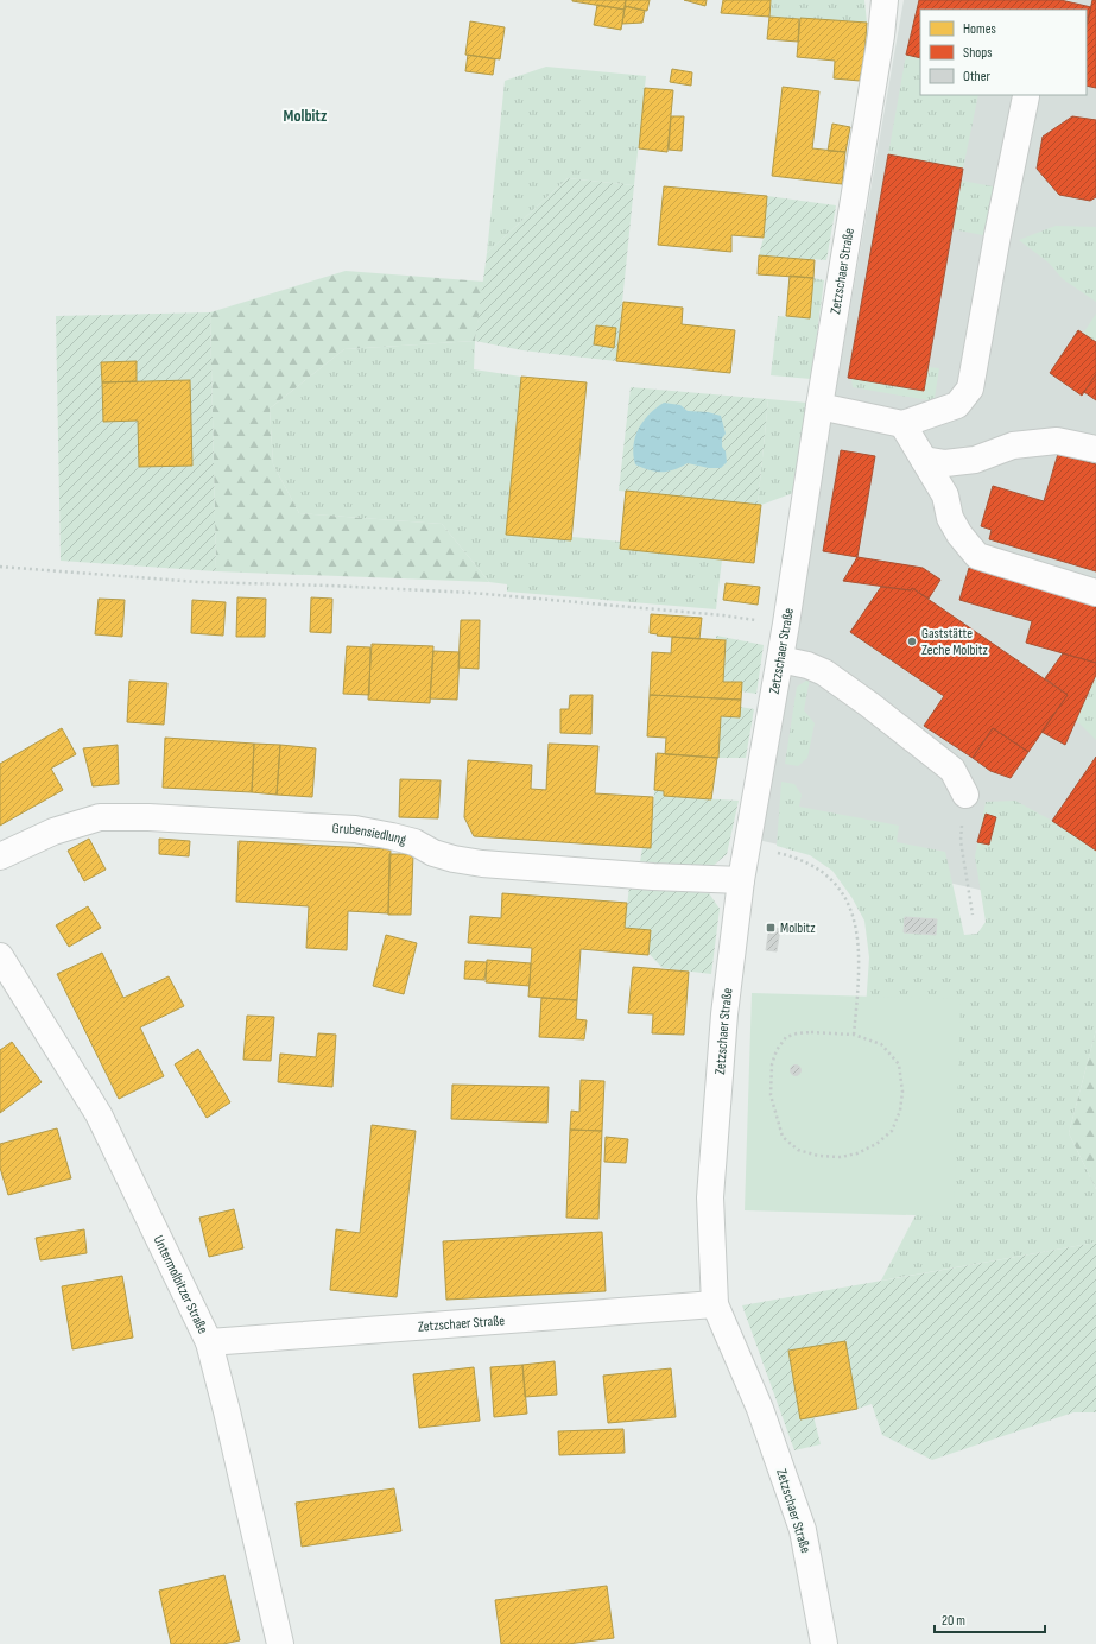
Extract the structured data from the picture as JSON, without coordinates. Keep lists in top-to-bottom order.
{
  "streets": {
    "street": ["Zetzschaer Straße", "Grubensiedlung", "Untermolbitzer Straße"]
  },
  "crossings": [
    ["Zetzschaer Straße", "Grubensiedlung"],
    ["Zetzschaer Straße", "Untermolbitzer Straße"]
  ],
  "districts": ["Molbitz"],
  "places": {
    "other": ["Gaststätte Zeche Molbitz"],
    "transit": ["Molbitz"]
  },
  "legend": ["Homes", "Shops", "Other"],
  "scale_bar": "20 m"
}
